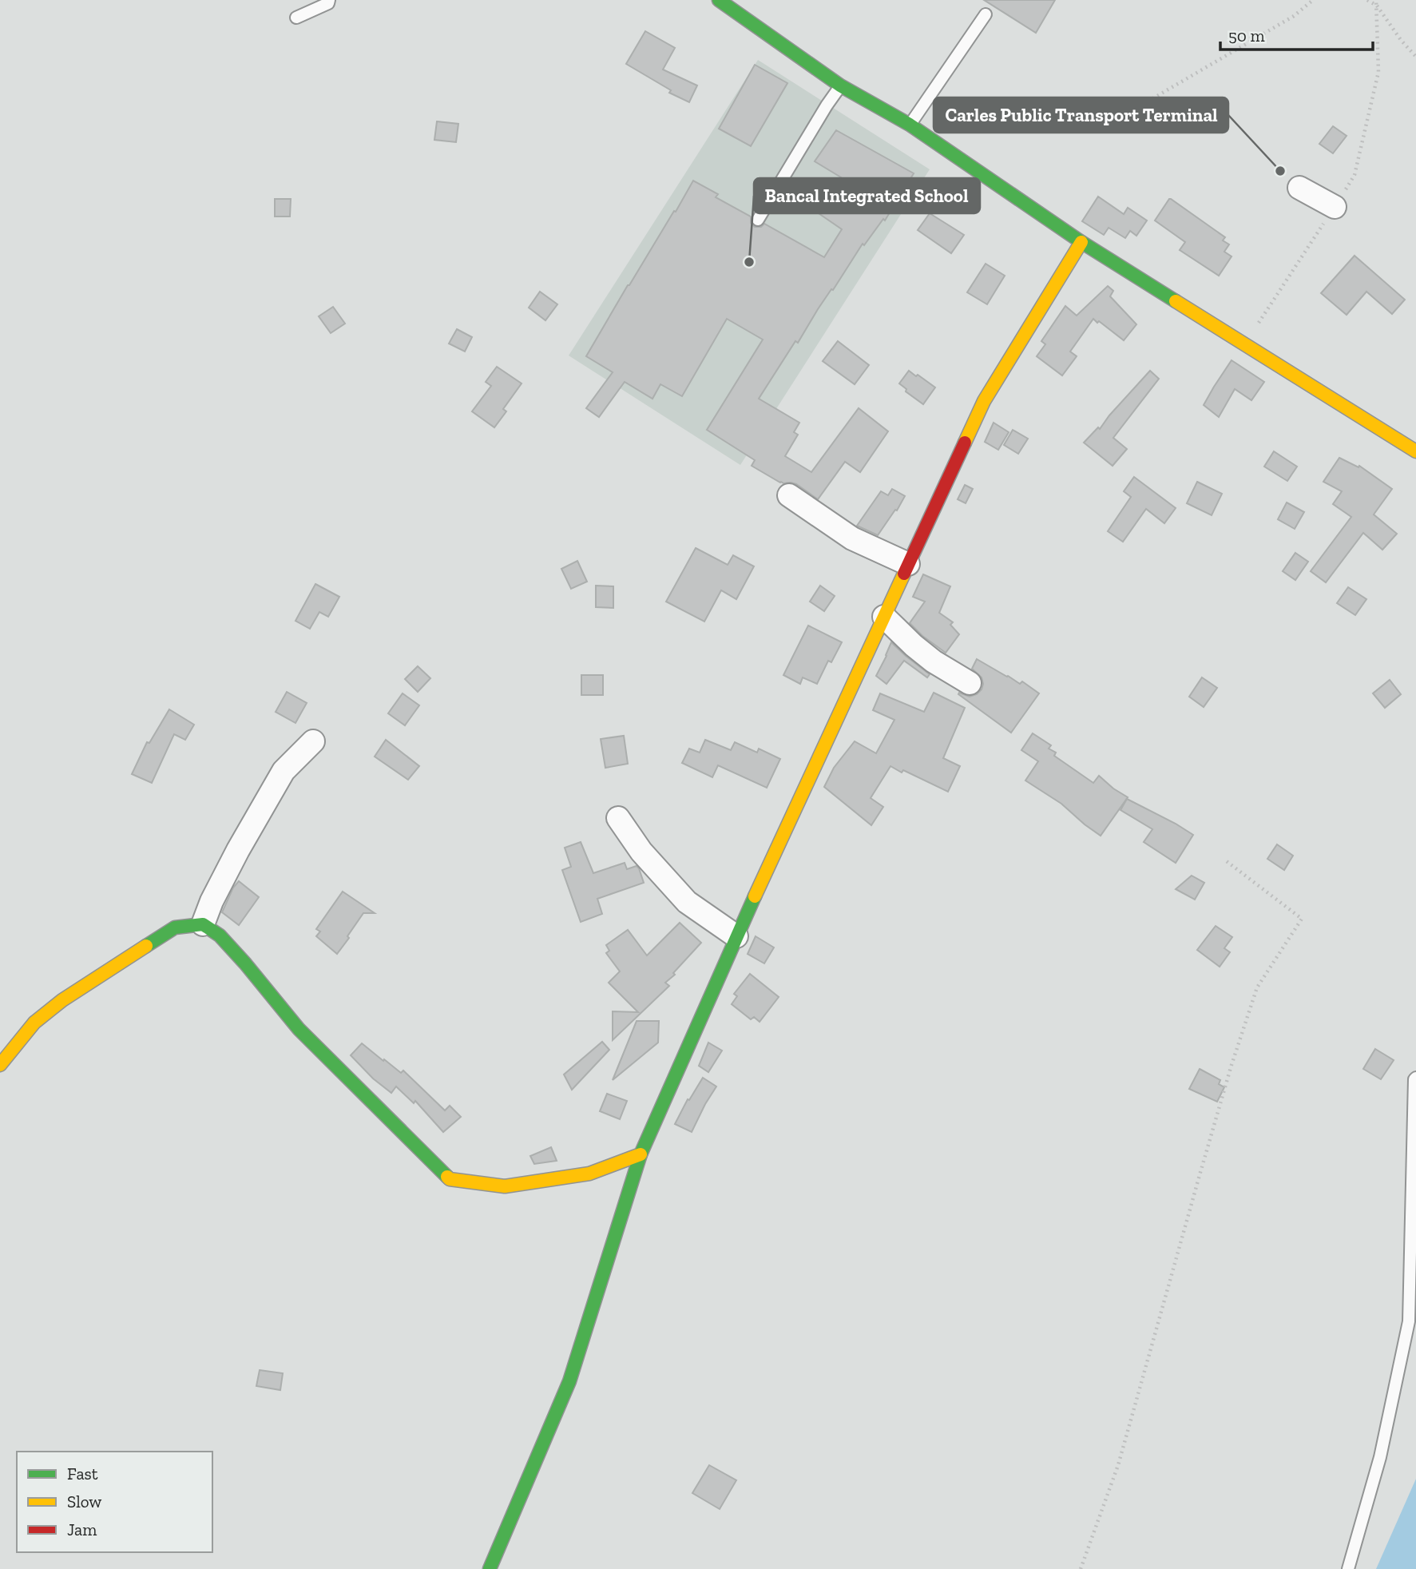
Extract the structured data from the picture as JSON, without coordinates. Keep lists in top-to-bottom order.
{
  "places": ["Carles Public Transport Terminal", "Bancal Integrated School"],
  "legend": ["Fast", "Slow", "Jam"],
  "scale_bar": "50 m"
}
